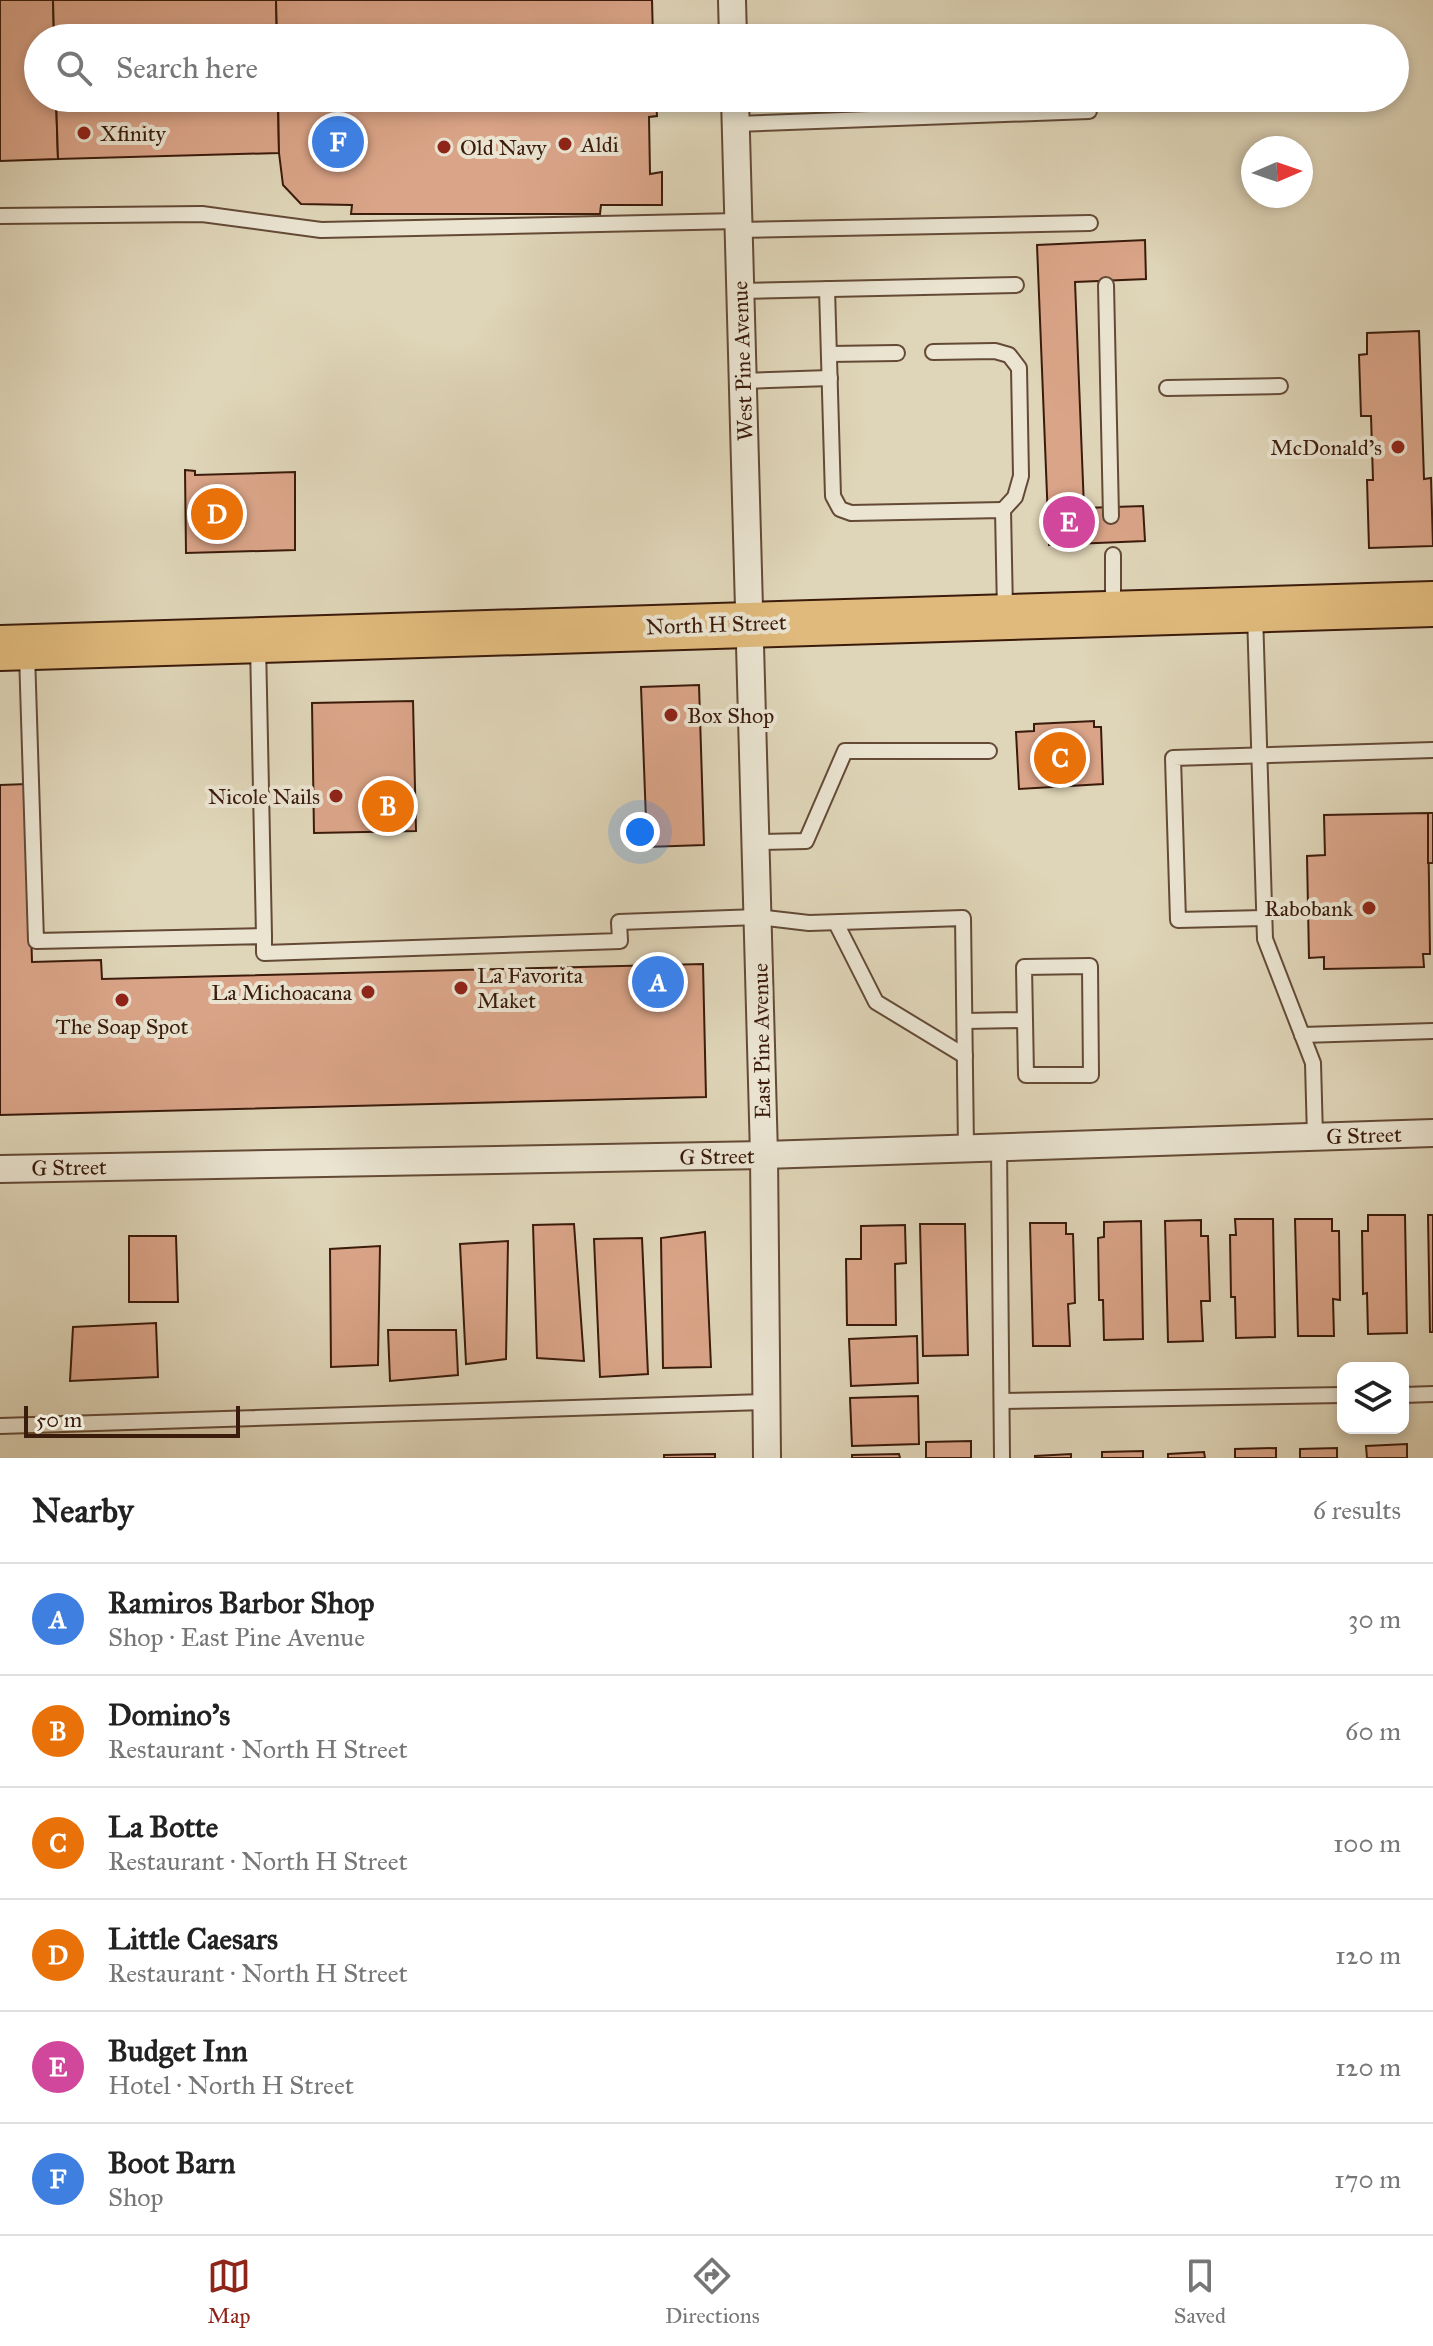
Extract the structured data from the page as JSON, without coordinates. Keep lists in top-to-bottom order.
{
  "streets": {
    "highway": ["North H Street"],
    "street": ["West Pine Avenue", "East Pine Avenue", "G Street"]
  },
  "crossings": [
    ["West Pine Avenue", "North H Street"],
    ["West Pine Avenue", "East Pine Avenue"],
    ["North H Street", "East Pine Avenue"],
    ["East Pine Avenue", "G Street"]
  ],
  "places": [
    "Xfinity",
    "Aldi",
    "Old Navy",
    "McDonald's",
    "Box Shop",
    "Nicole Nails",
    "Rabobank",
    "La Favorita Maket",
    "La Michoacana",
    "The Soap Spot"
  ],
  "scale_bar": "50 m",
  "north": "right",
  "page": {
    "search": "Search here",
    "pins": [
      "F",
      "D",
      "E",
      "C",
      "B",
      "A"
    ],
    "scale": "50 m",
    "heading": ["Nearby", "6 results"],
    "list": [
      {
        "mark": "A",
        "name": "Ramiros Barbor Shop",
        "note": "Shop · East Pine Avenue",
        "value": "30 m"
      },
      {
        "mark": "B",
        "name": "Domino's",
        "note": "Restaurant · North H Street",
        "value": "60 m"
      },
      {
        "mark": "C",
        "name": "La Botte",
        "note": "Restaurant · North H Street",
        "value": "100 m"
      },
      {
        "mark": "D",
        "name": "Little Caesars",
        "note": "Restaurant · North H Street",
        "value": "120 m"
      },
      {
        "mark": "E",
        "name": "Budget Inn",
        "note": "Hotel · North H Street",
        "value": "120 m"
      },
      {
        "mark": "F",
        "name": "Boot Barn",
        "note": "Shop",
        "value": "170 m"
      }
    ],
    "nav": ["Map", "Directions", "Saved"]
  }
}
